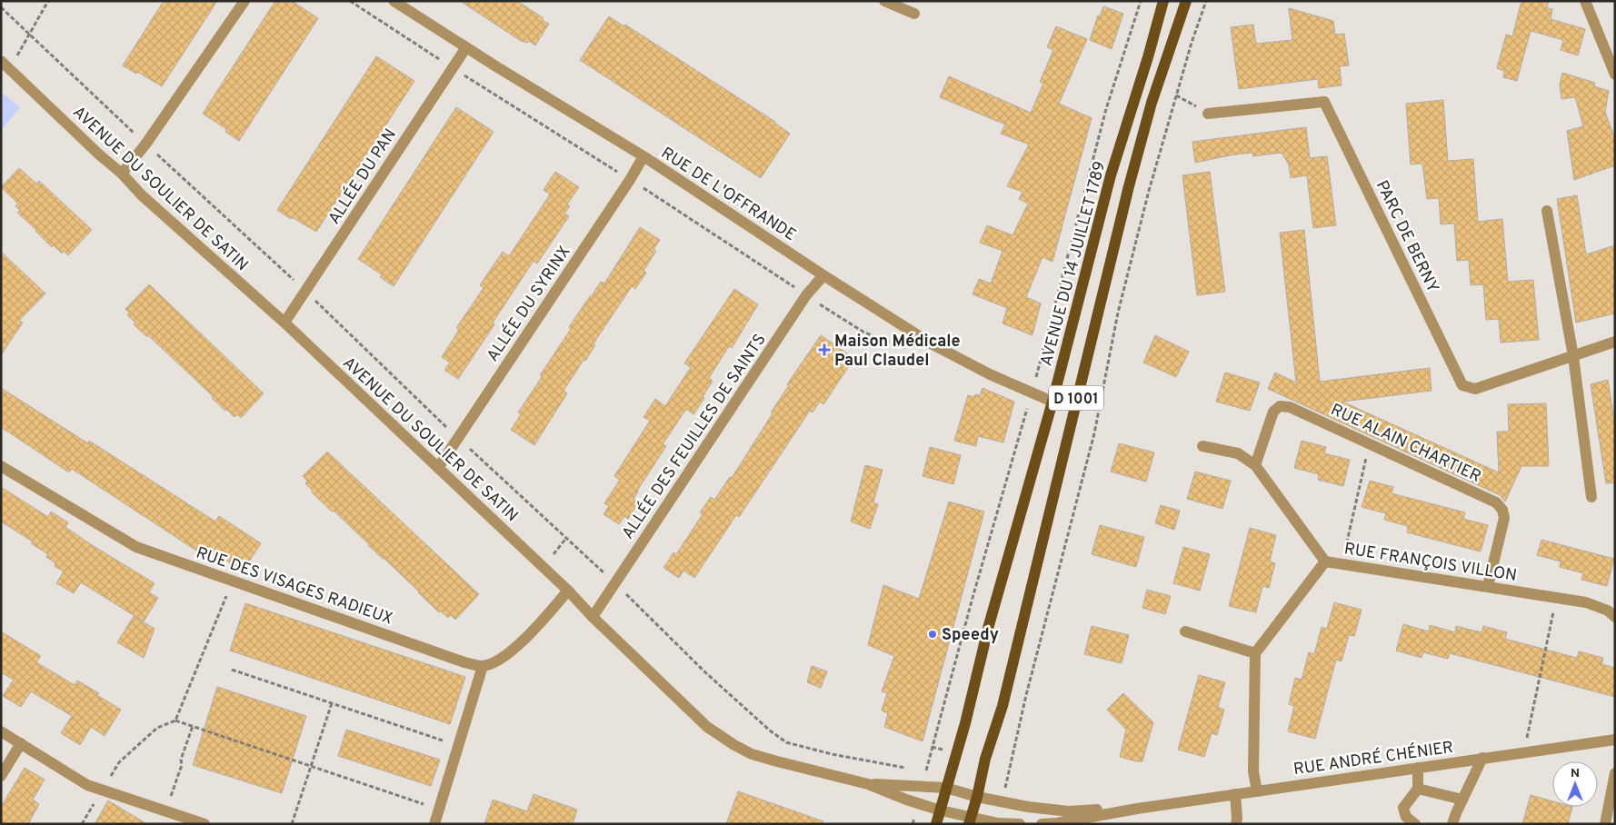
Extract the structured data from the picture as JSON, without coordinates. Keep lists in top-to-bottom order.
{
  "streets": {
    "main road": ["AVENUE DU 14 JUILLET 1789", "D 1001"],
    "street": [
      "ALLÉE DU PAN",
      "AVENUE DU SOULIER DE SATIN",
      "RUE DE L'OFFRANDE",
      "PARC DE BERNY",
      "ALLÉE DU SYRINX",
      "ALLÉE DES FEUILLES DE SAINTS",
      "RUE ALAIN CHARTIER",
      "RUE FRANÇOIS VILLON",
      "RUE DES VISAGES RADIEUX",
      "RUE ANDRÉ CHÉNIER"
    ]
  },
  "crossings": [
    ["ALLÉE DU PAN", "AVENUE DU SOULIER DE SATIN"],
    ["ALLÉE DU PAN", "RUE DE L'OFFRANDE"],
    ["AVENUE DU SOULIER DE SATIN", "ALLÉE DU SYRINX"],
    ["AVENUE DU SOULIER DE SATIN", "ALLÉE DES FEUILLES DE SAINTS"],
    ["AVENUE DU SOULIER DE SATIN", "RUE ANDRÉ CHÉNIER"],
    ["RUE DE L'OFFRANDE", "AVENUE DU 14 JUILLET 1789"],
    ["RUE DE L'OFFRANDE", "ALLÉE DU SYRINX"],
    ["RUE DE L'OFFRANDE", "ALLÉE DES FEUILLES DE SAINTS"],
    ["AVENUE DU 14 JUILLET 1789", "RUE ANDRÉ CHÉNIER"],
    ["D 1001", "RUE ANDRÉ CHÉNIER"],
    ["RUE ALAIN CHARTIER", "RUE FRANÇOIS VILLON"]
  ],
  "places": {
    "health": ["Maison Médicale Paul Claudel"],
    "other": ["Speedy"]
  },
  "north": "top"
}
